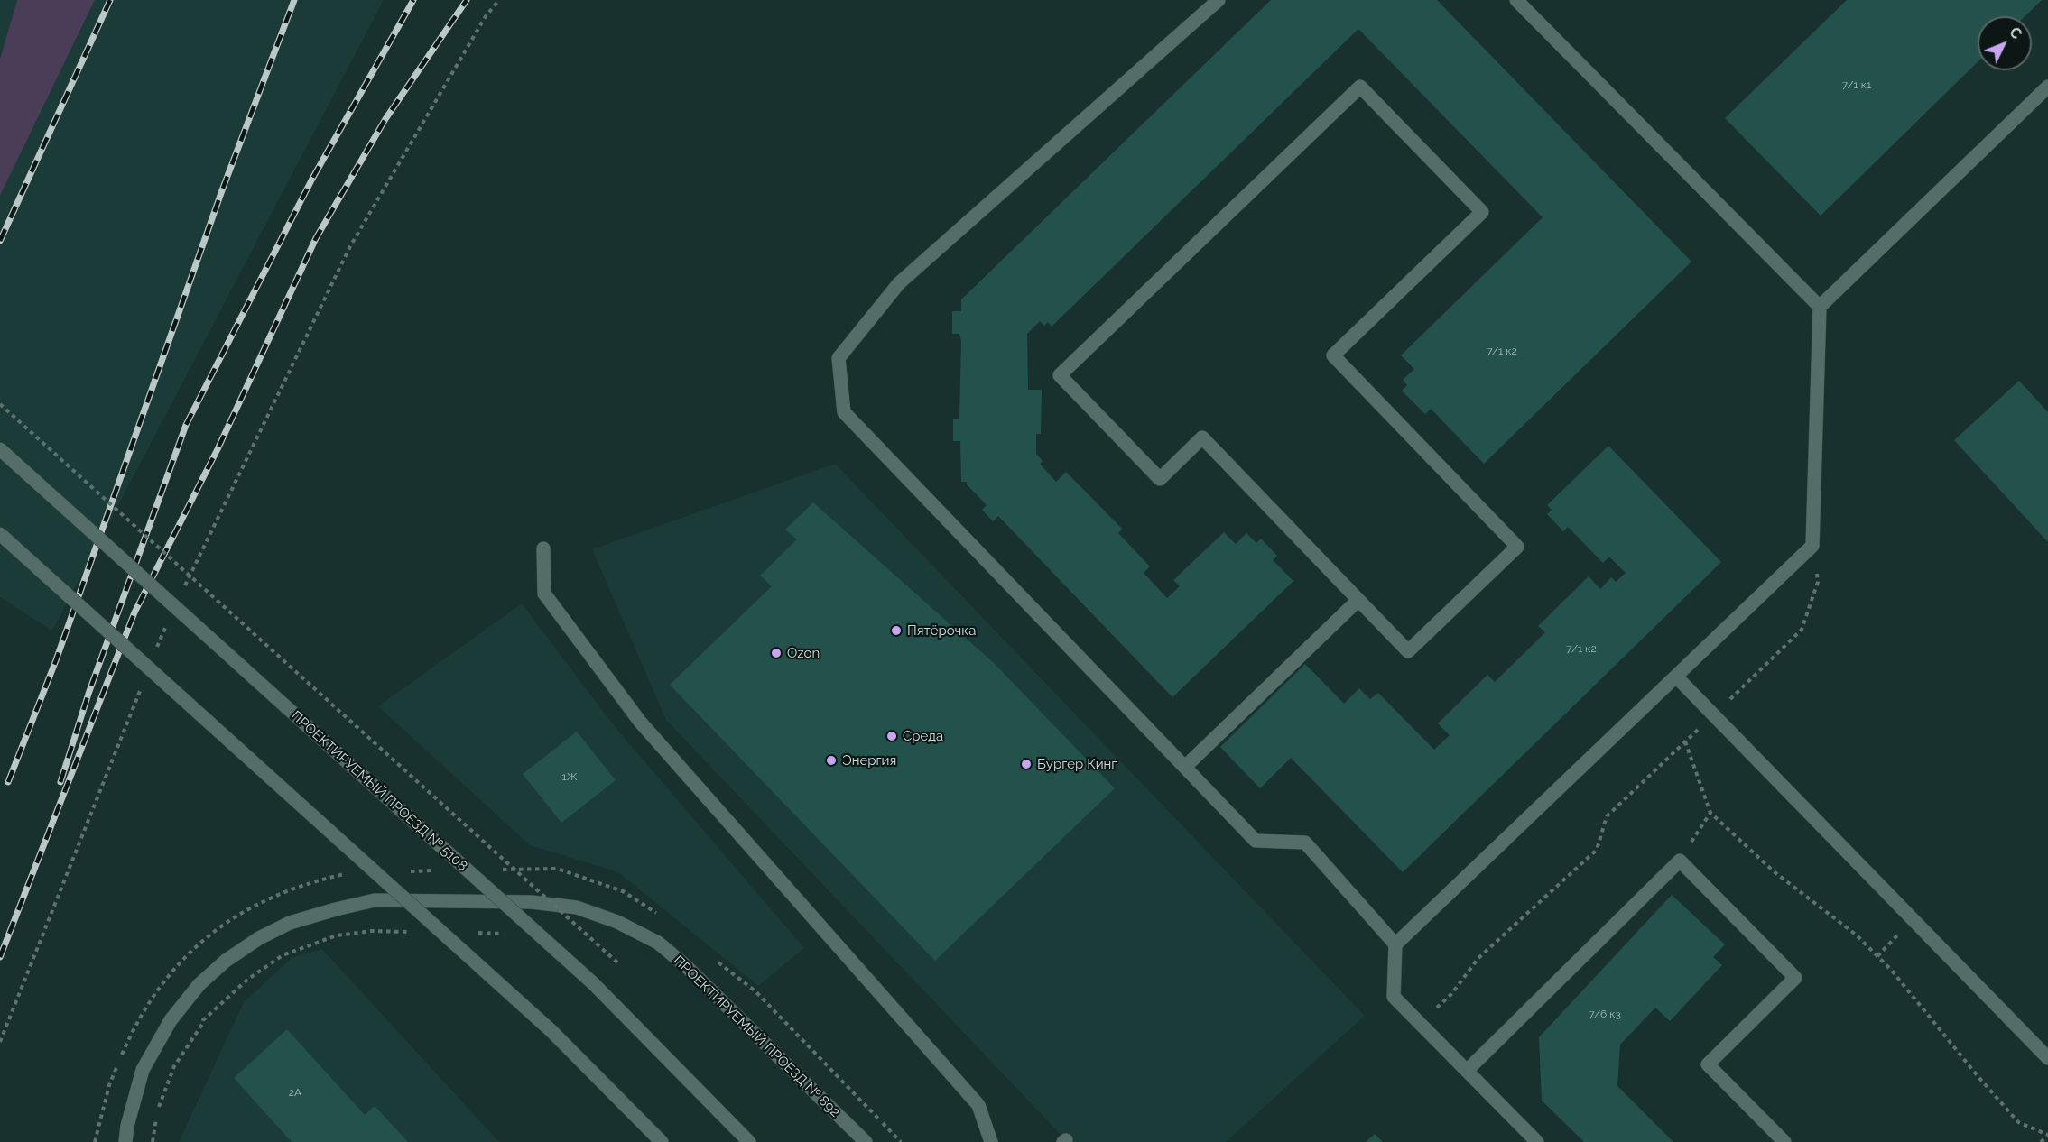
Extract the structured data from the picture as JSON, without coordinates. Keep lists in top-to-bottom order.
{
  "streets": {
    "main road": ["ПРОЕКТИРУЕМЫЙ ПРОЕЗД № 5108", "ПРОЕКТИРУЕМЫЙ ПРОЕЗД № 892"]
  },
  "places": [
    "Пятёрочка",
    "Ozon",
    "Среда",
    "Энергия",
    "Бургер Кинг"
  ],
  "house_numbers": [
    "7/1 к1",
    "7/1 к2",
    "7/1 к2",
    "1Ж",
    "7/6 к3",
    "2А"
  ],
  "north": "top right"
}
